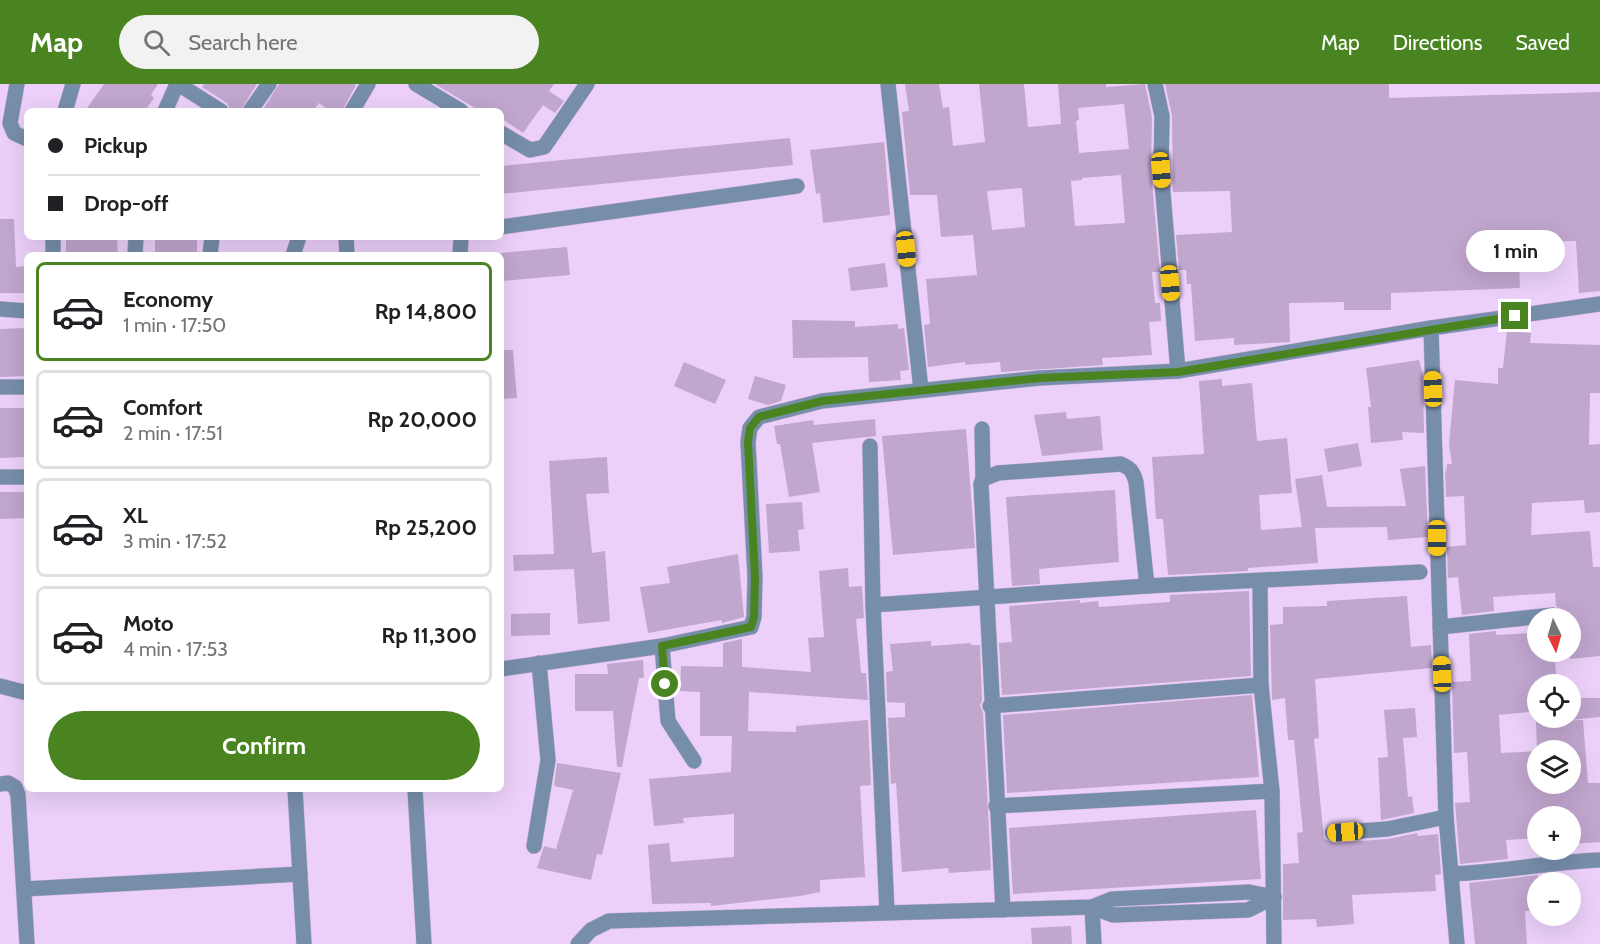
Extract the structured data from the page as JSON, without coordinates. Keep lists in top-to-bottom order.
{
  "north": "bottom",
  "page": {
    "header": "Map",
    "search": "Search here",
    "nav": ["Map", "Directions", "Saved"],
    "banner": ["Pickup", "Drop-off"],
    "bubble": "1 min",
    "list": [
      {
        "name": "Economy",
        "note": "1 min · 17:50",
        "value": "Rp 14,800"
      },
      {
        "name": "Comfort",
        "note": "2 min · 17:51",
        "value": "Rp 20,000"
      },
      {
        "name": "XL",
        "note": "3 min · 17:52",
        "value": "Rp 25,200"
      },
      {
        "name": "Moto",
        "note": "4 min · 17:53",
        "value": "Rp 11,300"
      }
    ],
    "map_buttons": ["+", "−"],
    "buttons": "Confirm"
  }
}
